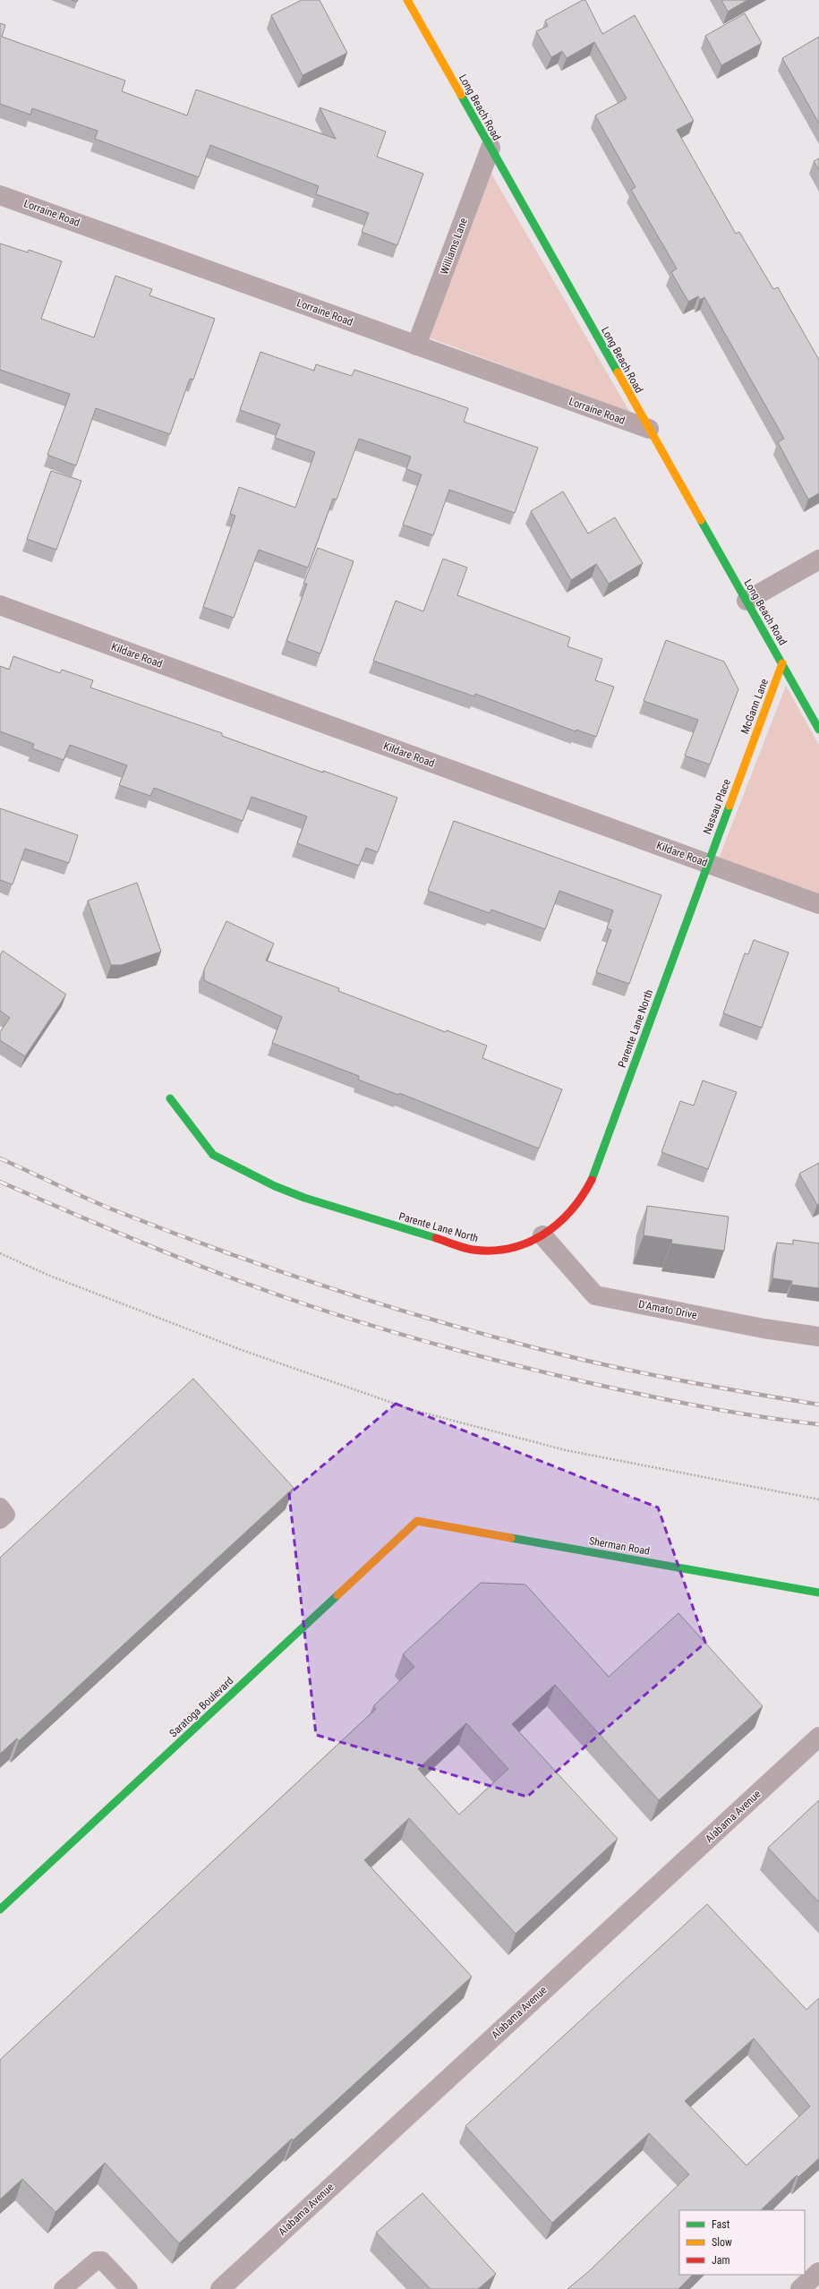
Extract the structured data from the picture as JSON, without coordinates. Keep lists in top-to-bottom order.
{
  "streets": {
    "street": [
      "Long Beach Road",
      "Lorraine Road",
      "Williams Lane",
      "Kildare Road",
      "McGann Lane",
      "Nassau Place",
      "Parente Lane North",
      "D'Amato Drive",
      "Sherman Road",
      "Saratoga Boulevard",
      "Alabama Avenue"
    ]
  },
  "crossings": [
    ["Long Beach Road", "Lorraine Road"],
    ["Long Beach Road", "Williams Lane"],
    ["Long Beach Road", "McGann Lane"],
    ["Lorraine Road", "Williams Lane"],
    ["Kildare Road", "Nassau Place"],
    ["Kildare Road", "Parente Lane North"],
    ["McGann Lane", "Nassau Place"],
    ["Nassau Place", "Parente Lane North"],
    ["Parente Lane North", "D'Amato Drive"],
    ["Sherman Road", "Saratoga Boulevard"]
  ],
  "legend": ["Fast", "Slow", "Jam"]
}
